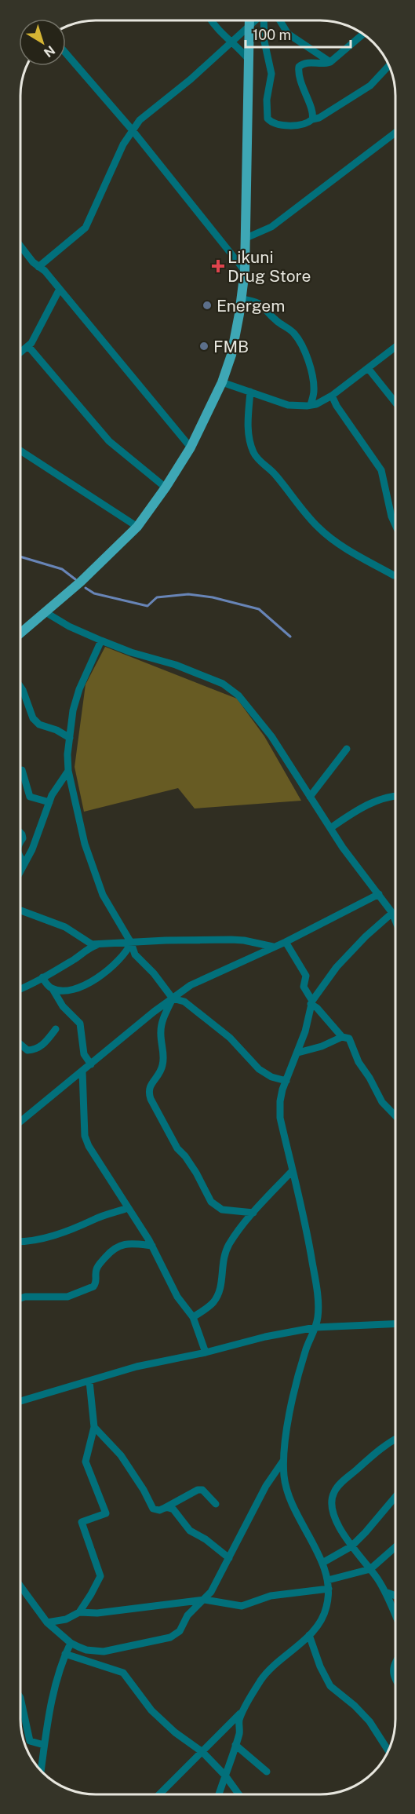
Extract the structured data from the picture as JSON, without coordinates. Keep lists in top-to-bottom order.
{
  "places": {
    "health": ["Likuni Drug Store"],
    "other": ["Energem", "FMB"]
  },
  "scale_bar": "100 m",
  "north": "bottom right"
}
